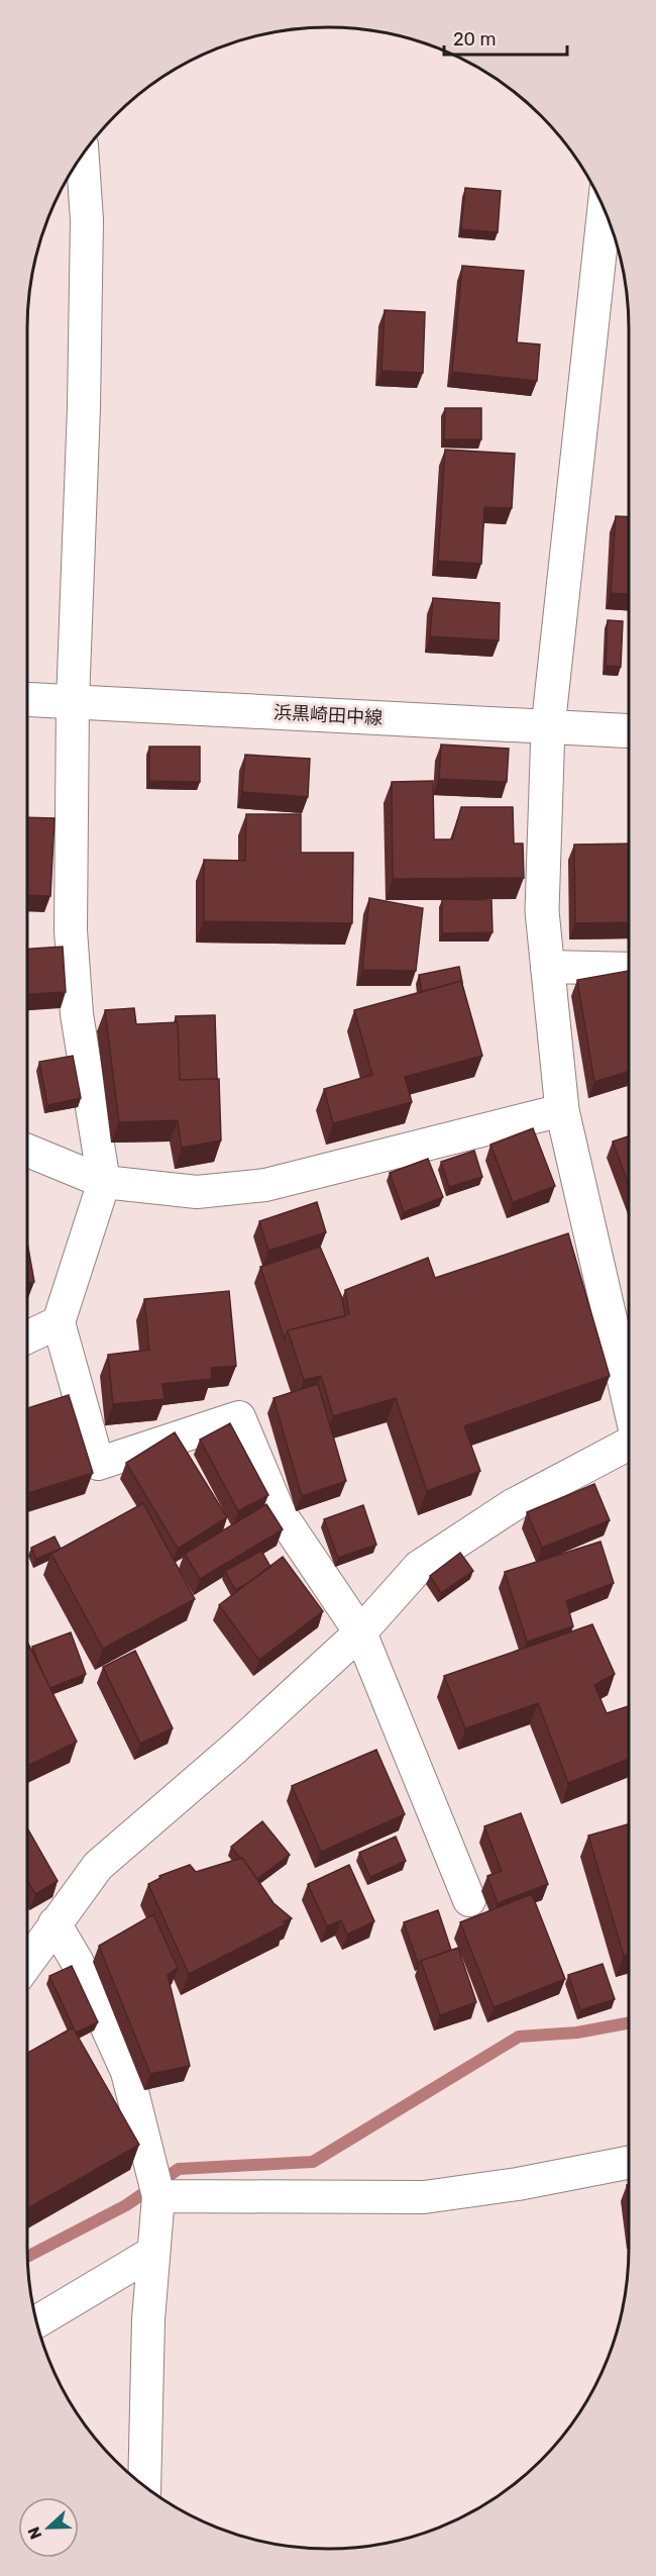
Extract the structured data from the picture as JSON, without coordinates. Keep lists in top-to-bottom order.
{
  "streets": {
    "street": ["浜黒崎田中線"]
  },
  "scale_bar": "20 m",
  "north": "left"
}
